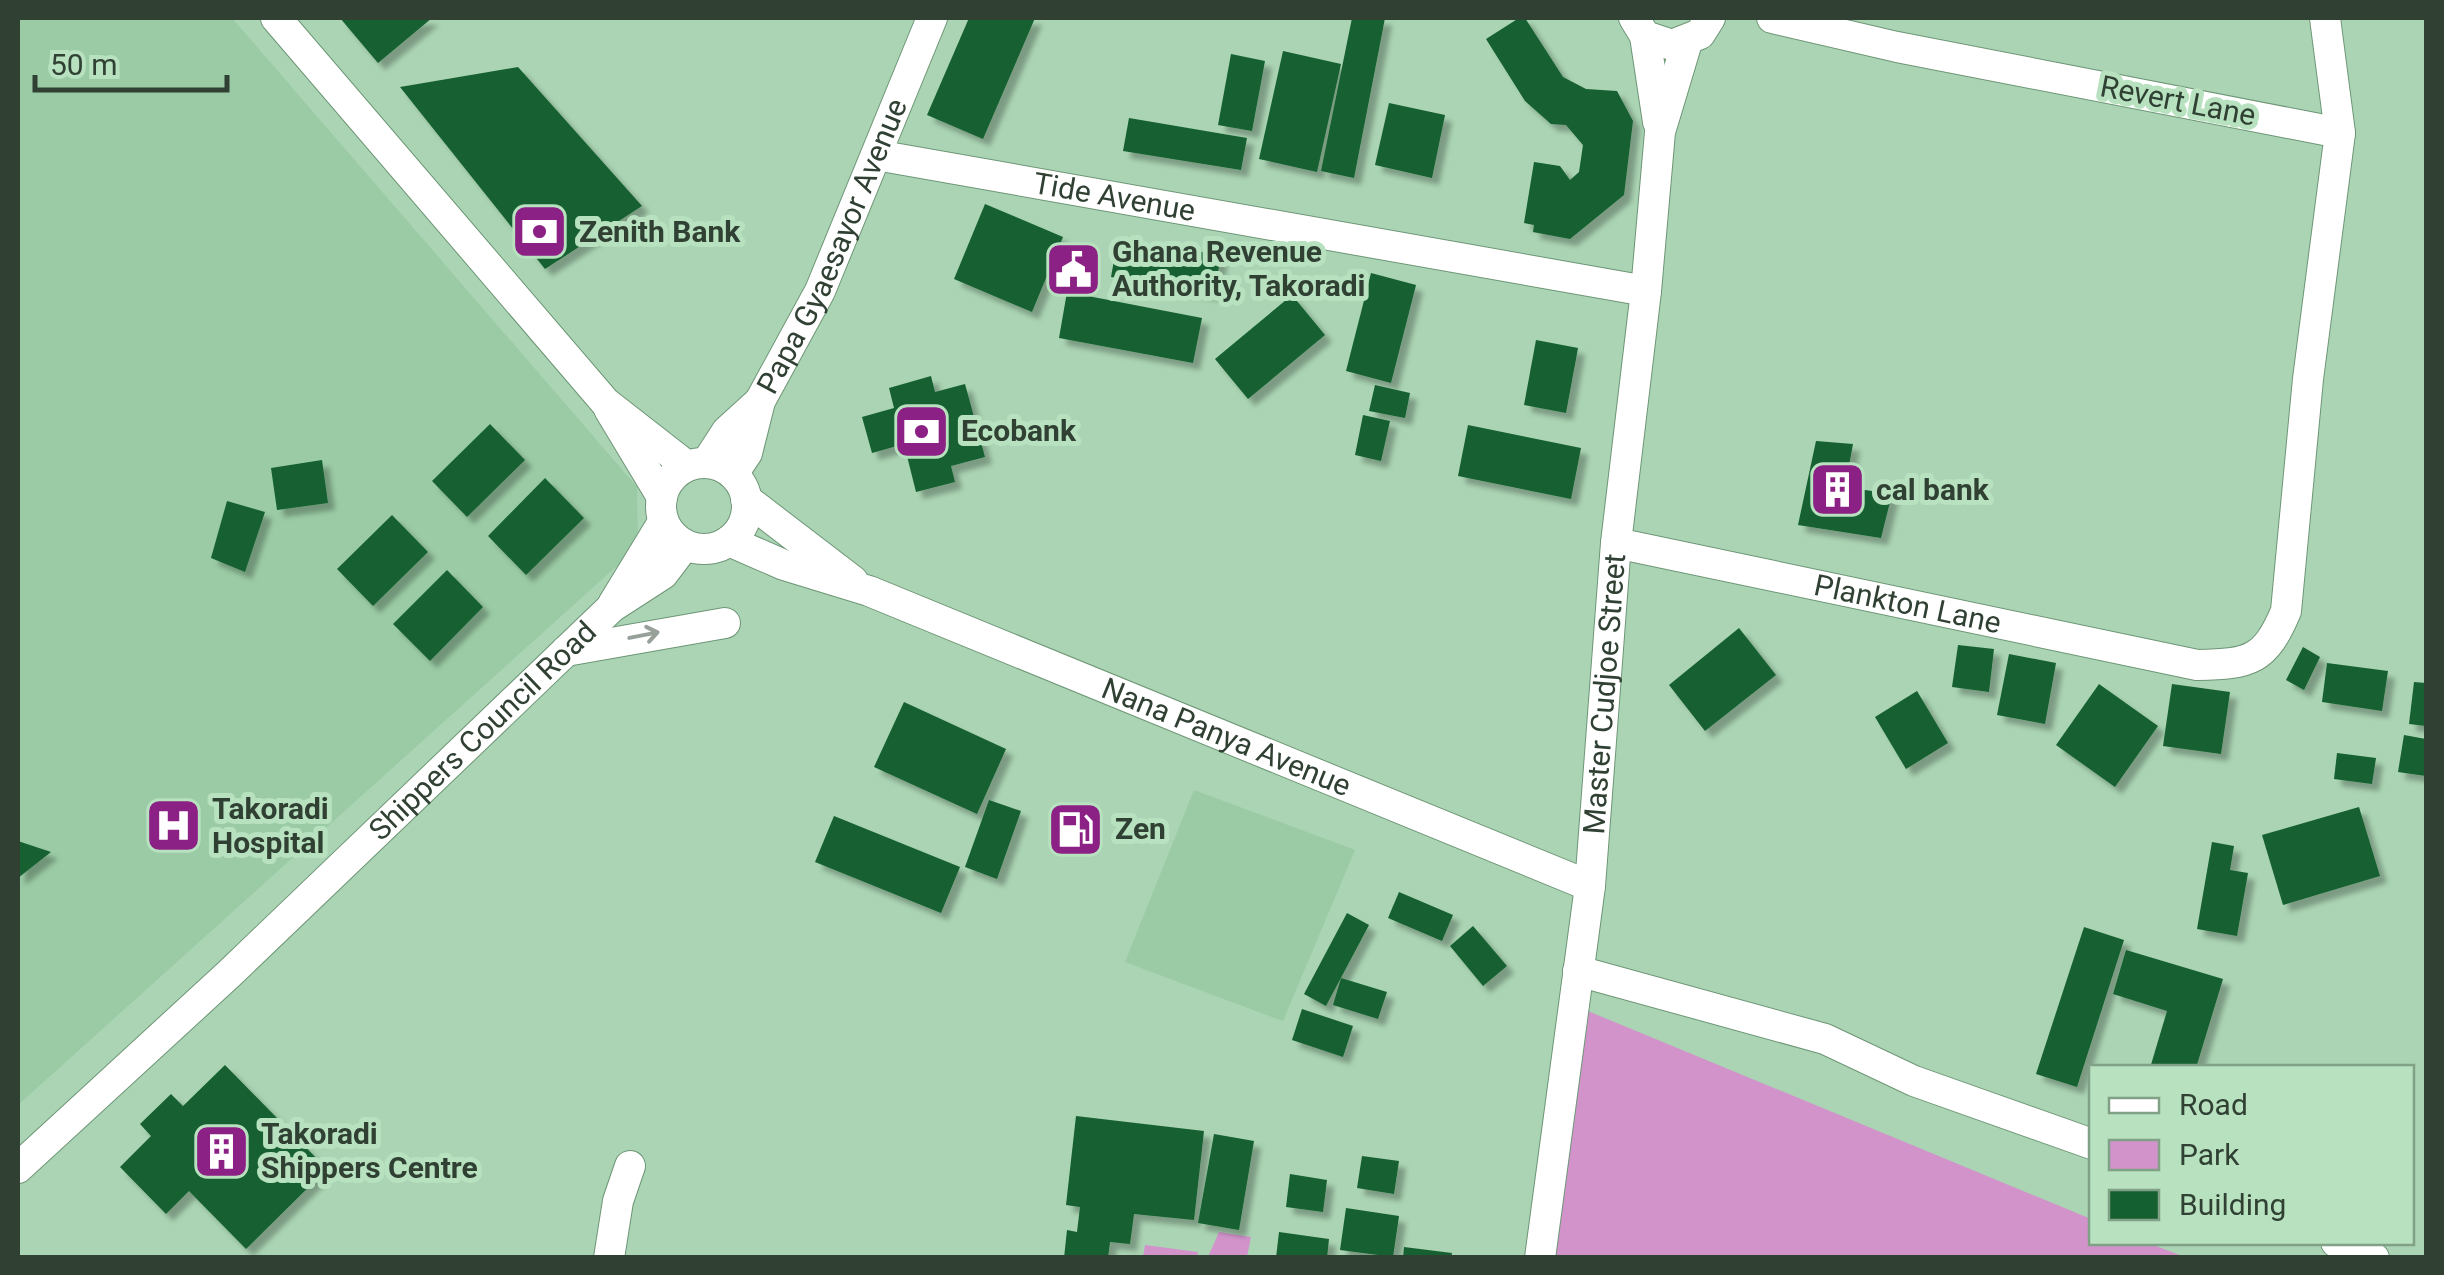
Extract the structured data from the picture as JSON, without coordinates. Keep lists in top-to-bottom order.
{
  "streets": {
    "street": [
      "Revert Lane",
      "Tide Avenue",
      "Papa Gyaesayor Avenue",
      "Plankton Lane",
      "Master Cudjoe Street",
      "Shippers Council Road",
      "Nana Panya Avenue"
    ]
  },
  "crossings": [
    ["Revert Lane", "Plankton Lane"],
    ["Tide Avenue", "Papa Gyaesayor Avenue"],
    ["Tide Avenue", "Master Cudjoe Street"],
    ["Papa Gyaesayor Avenue", "Shippers Council Road"],
    ["Papa Gyaesayor Avenue", "Nana Panya Avenue"],
    ["Plankton Lane", "Master Cudjoe Street"],
    ["Master Cudjoe Street", "Nana Panya Avenue"],
    ["Shippers Council Road", "Nana Panya Avenue"]
  ],
  "places": {
    "bank": ["Zenith Bank", "Ecobank"],
    "public building": ["Ghana Revenue Authority, Takoradi"],
    "building": ["cal bank", "Takoradi Shippers Centre"],
    "hospital": ["Takoradi Hospital"],
    "fuel station": ["Zen"]
  },
  "legend": ["Road", "Park", "Building"],
  "scale_bar": "50 m"
}
